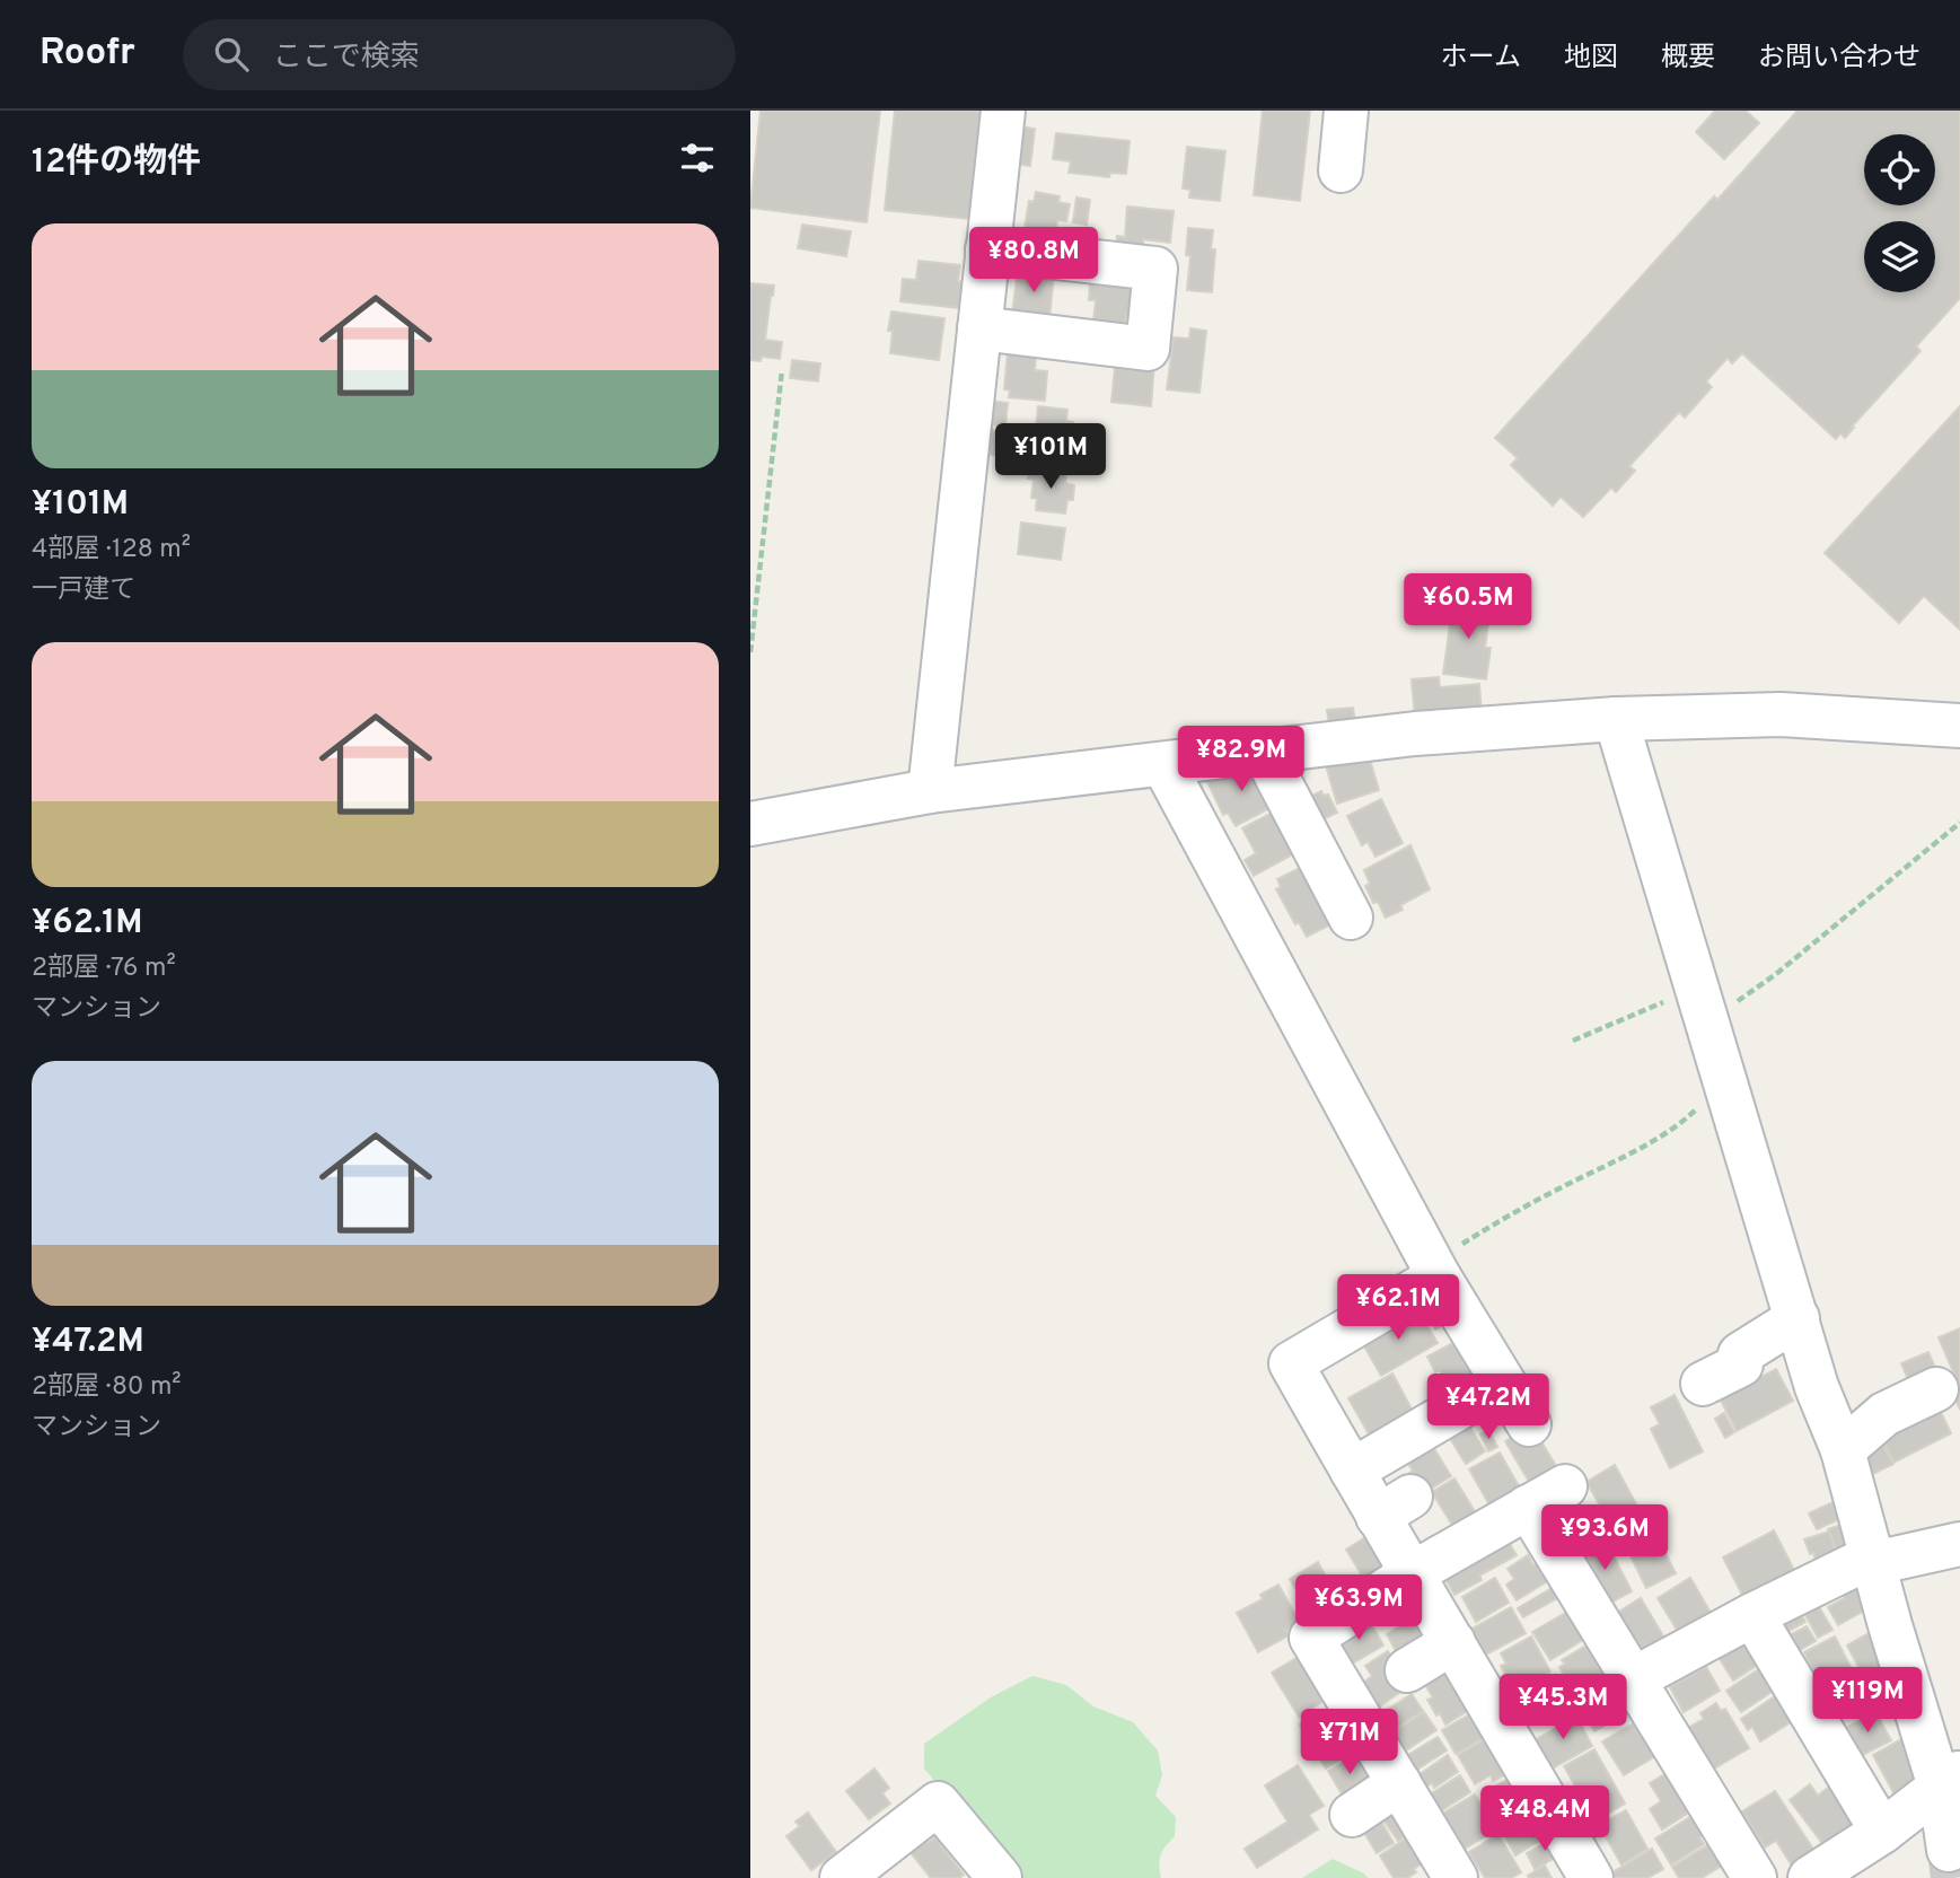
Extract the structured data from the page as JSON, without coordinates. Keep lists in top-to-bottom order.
{
  "page": {
    "header": "Roofr",
    "search": "ここで検索",
    "nav": [
      "ホーム",
      "地図",
      "概要",
      "お問い合わせ"
    ],
    "heading": "12件の物件",
    "list": [
      {
        "name": "¥101M",
        "note": "4部屋 · 128 m² · 一戸建て"
      },
      {
        "name": "¥62.1M",
        "note": "2部屋 · 76 m² · マンション"
      },
      {
        "name": "¥47.2M",
        "note": "2部屋 · 80 m² · マンション"
      }
    ],
    "price": [
      "¥80.8M",
      "¥101M",
      "¥60.5M",
      "¥82.9M",
      "¥62.1M",
      "¥47.2M",
      "¥93.6M",
      "¥63.9M",
      "¥119M",
      "¥45.3M",
      "¥71M",
      "¥48.4M"
    ]
  }
}
